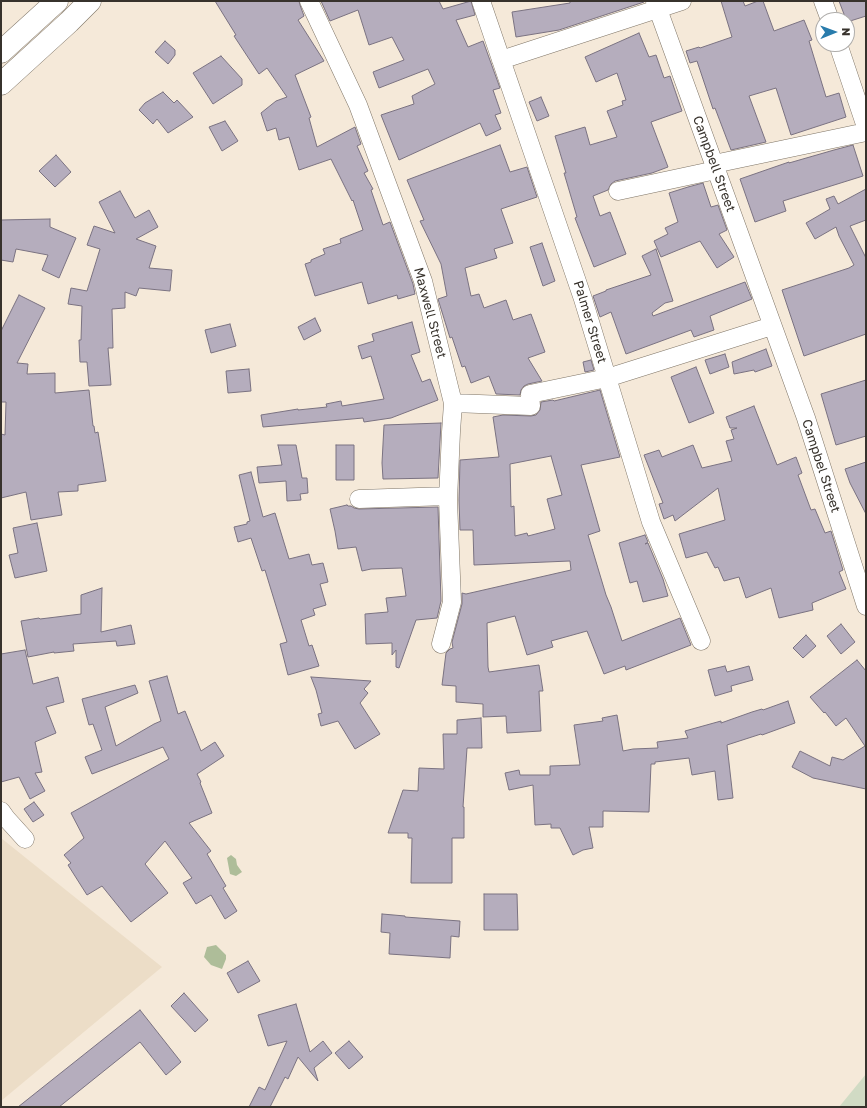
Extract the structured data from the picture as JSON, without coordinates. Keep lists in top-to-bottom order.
{
  "streets": {
    "street": [
      "Campbell Street",
      "Maxwell Street",
      "Palmer Street",
      "Campbel Street"
    ]
  },
  "crossings": [
    ["Campbell Street", "Campbel Street"]
  ],
  "north": "right"
}
